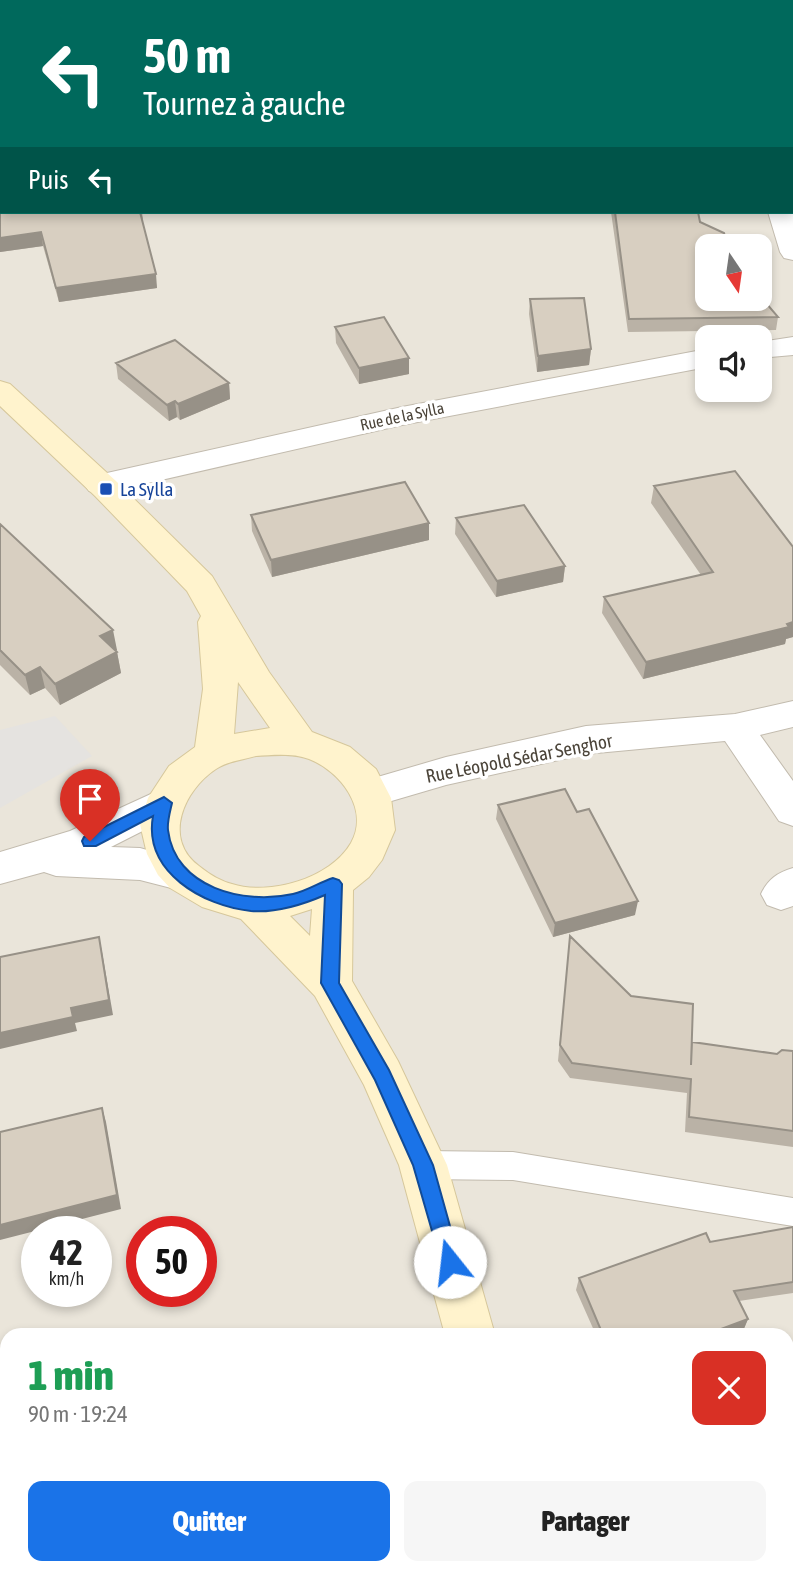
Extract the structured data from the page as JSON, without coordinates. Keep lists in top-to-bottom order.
{
  "streets": {
    "street": ["Rue de la Sylla", "Rue Léopold Sédar Senghor"]
  },
  "places": {
    "transit": ["La Sylla"]
  },
  "north": "bottom",
  "page": {
    "turn": ["50 m", "Tournez à gauche"],
    "then": "Puis",
    "speed": "42 km/h",
    "limit": "50",
    "heading": ["1 min", "90 m · 19:24"],
    "buttons": ["Quitter", "Partager"]
  }
}
